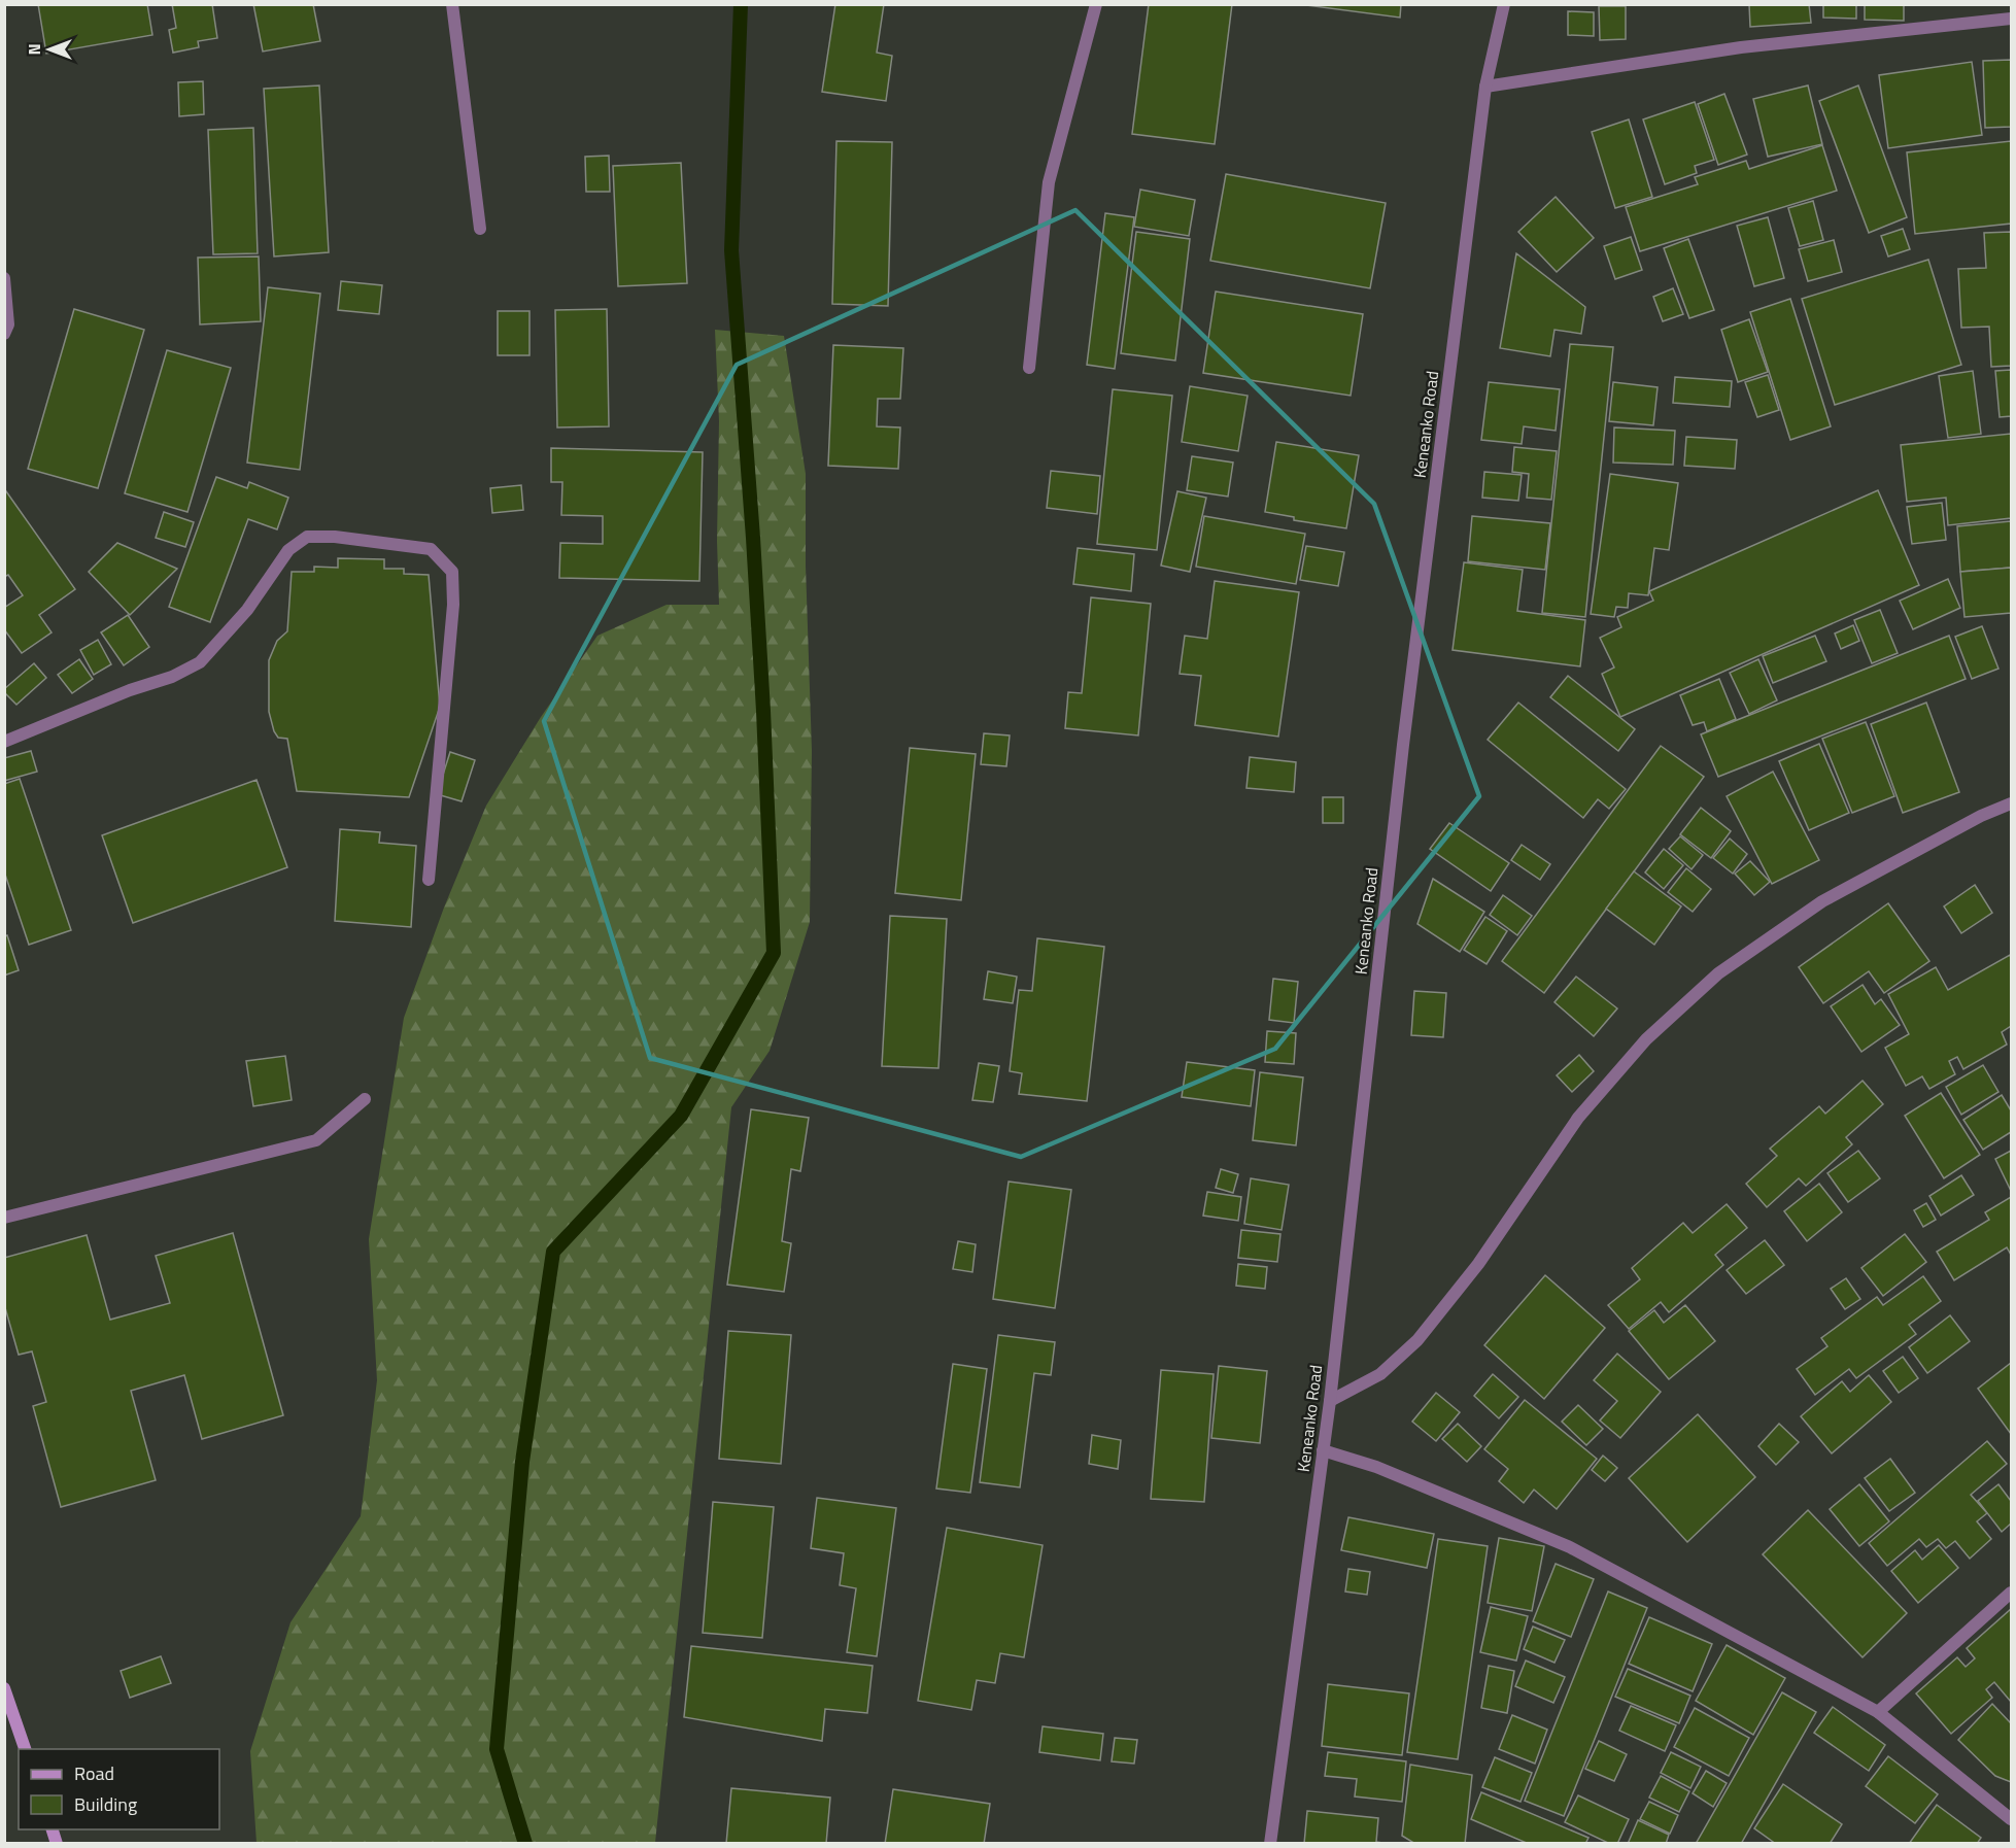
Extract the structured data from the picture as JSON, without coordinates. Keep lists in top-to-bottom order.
{
  "streets": {
    "street": ["Keneanko Road"]
  },
  "legend": ["Road", "Building"],
  "north": "left"
}
